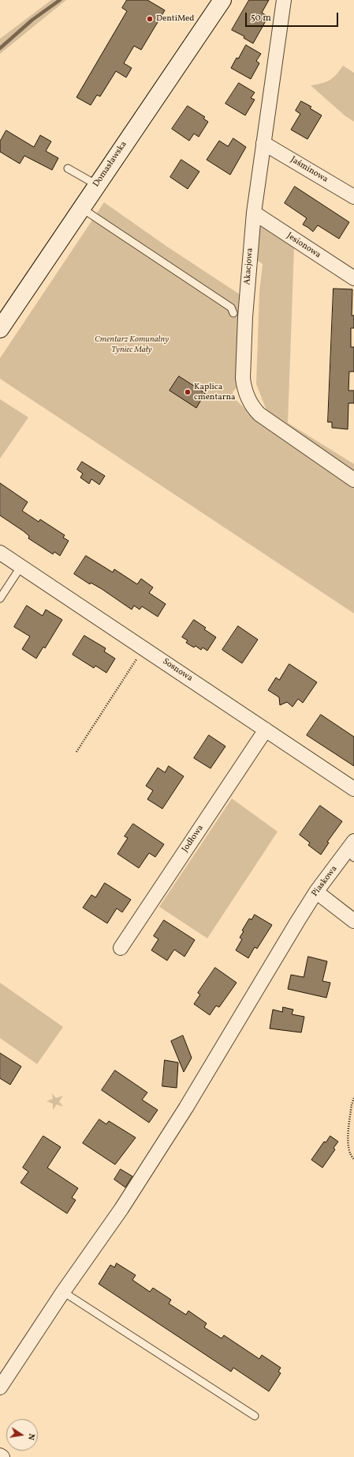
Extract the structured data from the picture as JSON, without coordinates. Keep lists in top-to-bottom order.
{
  "streets": {
    "street": [
      "Domasławska",
      "Jaśminowa",
      "Jesionowa",
      "Akacjowa",
      "Sosnowa",
      "Jodłowa",
      "Piaskowa"
    ]
  },
  "crossings": [
    ["Jaśminowa", "Akacjowa"],
    ["Jesionowa", "Akacjowa"],
    ["Sosnowa", "Jodłowa"]
  ],
  "parks": ["Cmentarz Komunalny Tyniec Mały"],
  "places": ["DentiMed", "Kaplica cmentarna"],
  "scale_bar": "50 m",
  "north": "right"
}
